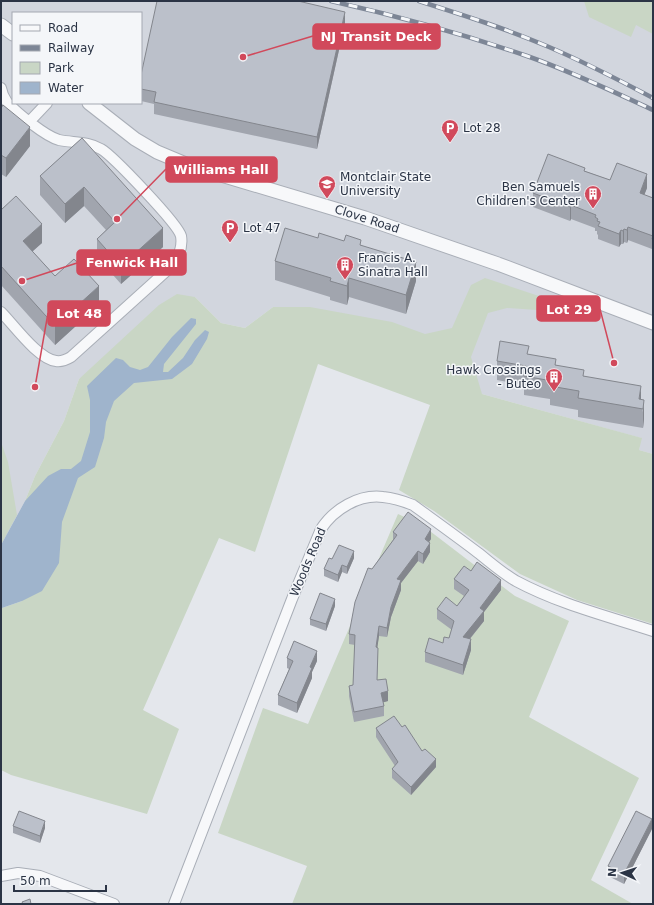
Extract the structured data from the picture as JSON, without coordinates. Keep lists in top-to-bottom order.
{
  "streets": {
    "street": ["Clove Road", "Woods Road"]
  },
  "places": {
    "other": [
      "NJ Transit Deck",
      "Williams Hall",
      "Fenwick Hall",
      "Lot 29",
      "Lot 48"
    ],
    "parking": ["Lot 28", "Lot 47"],
    "school or university": ["Montclair State University"],
    "building": ["Ben Samuels Children's Center", "Francis A. Sinatra Hall", "Hawk Crossings - Buteo"]
  },
  "legend": [
    "Road",
    "Railway",
    "Park",
    "Water"
  ],
  "scale_bar": "50 m",
  "north": "left"
}
